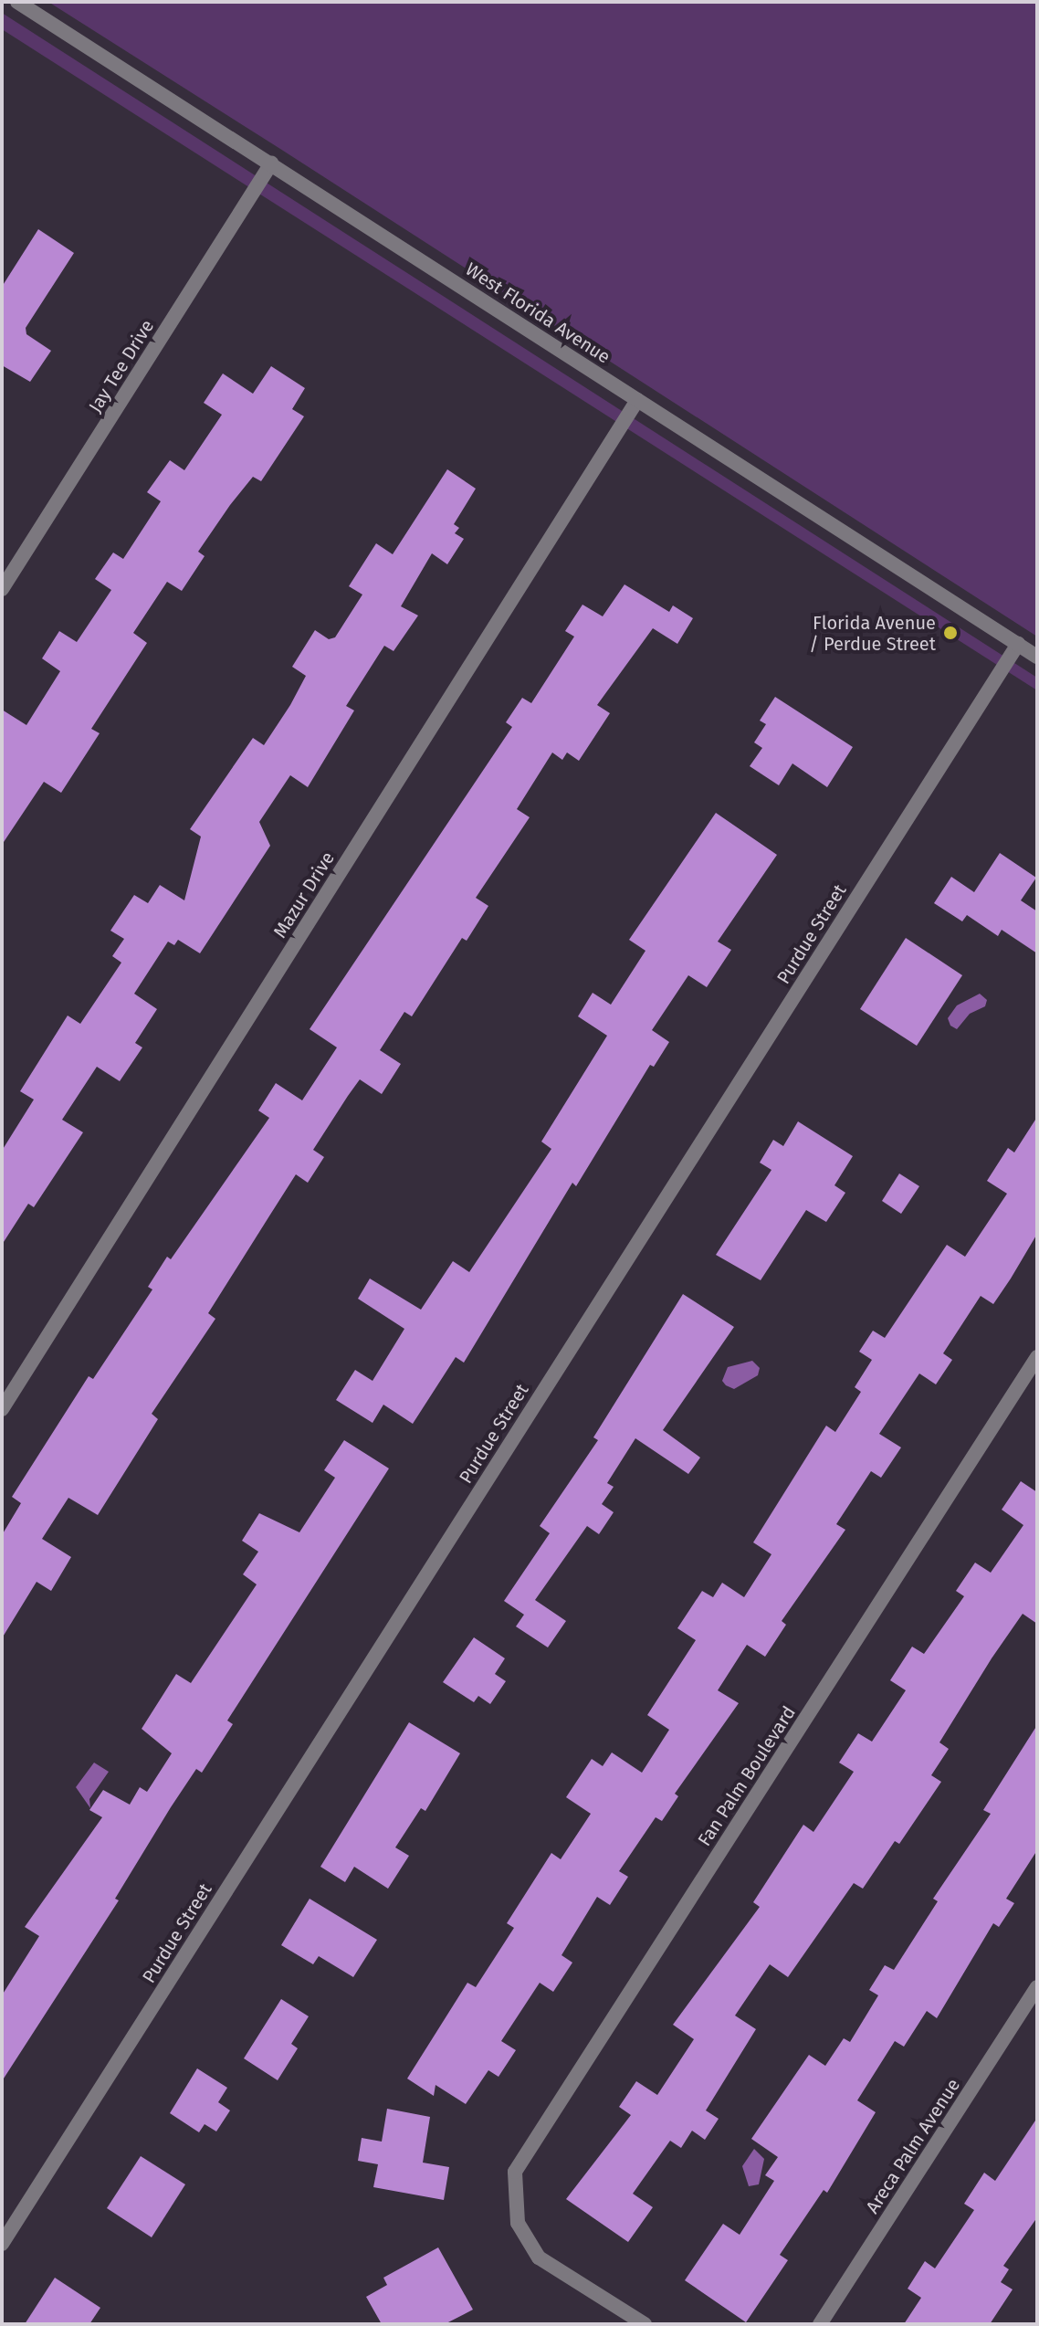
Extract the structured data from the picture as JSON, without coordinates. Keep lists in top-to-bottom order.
{
  "streets": {
    "street": [
      "West Florida Avenue",
      "Jay Tee Drive",
      "Mazur Drive",
      "Purdue Street",
      "Fan Palm Boulevard",
      "Areca Palm Avenue"
    ]
  },
  "crossings": [
    ["West Florida Avenue", "Jay Tee Drive"],
    ["West Florida Avenue", "Mazur Drive"],
    ["West Florida Avenue", "Purdue Street"]
  ],
  "places": ["Florida Avenue / Perdue Street"]
}
